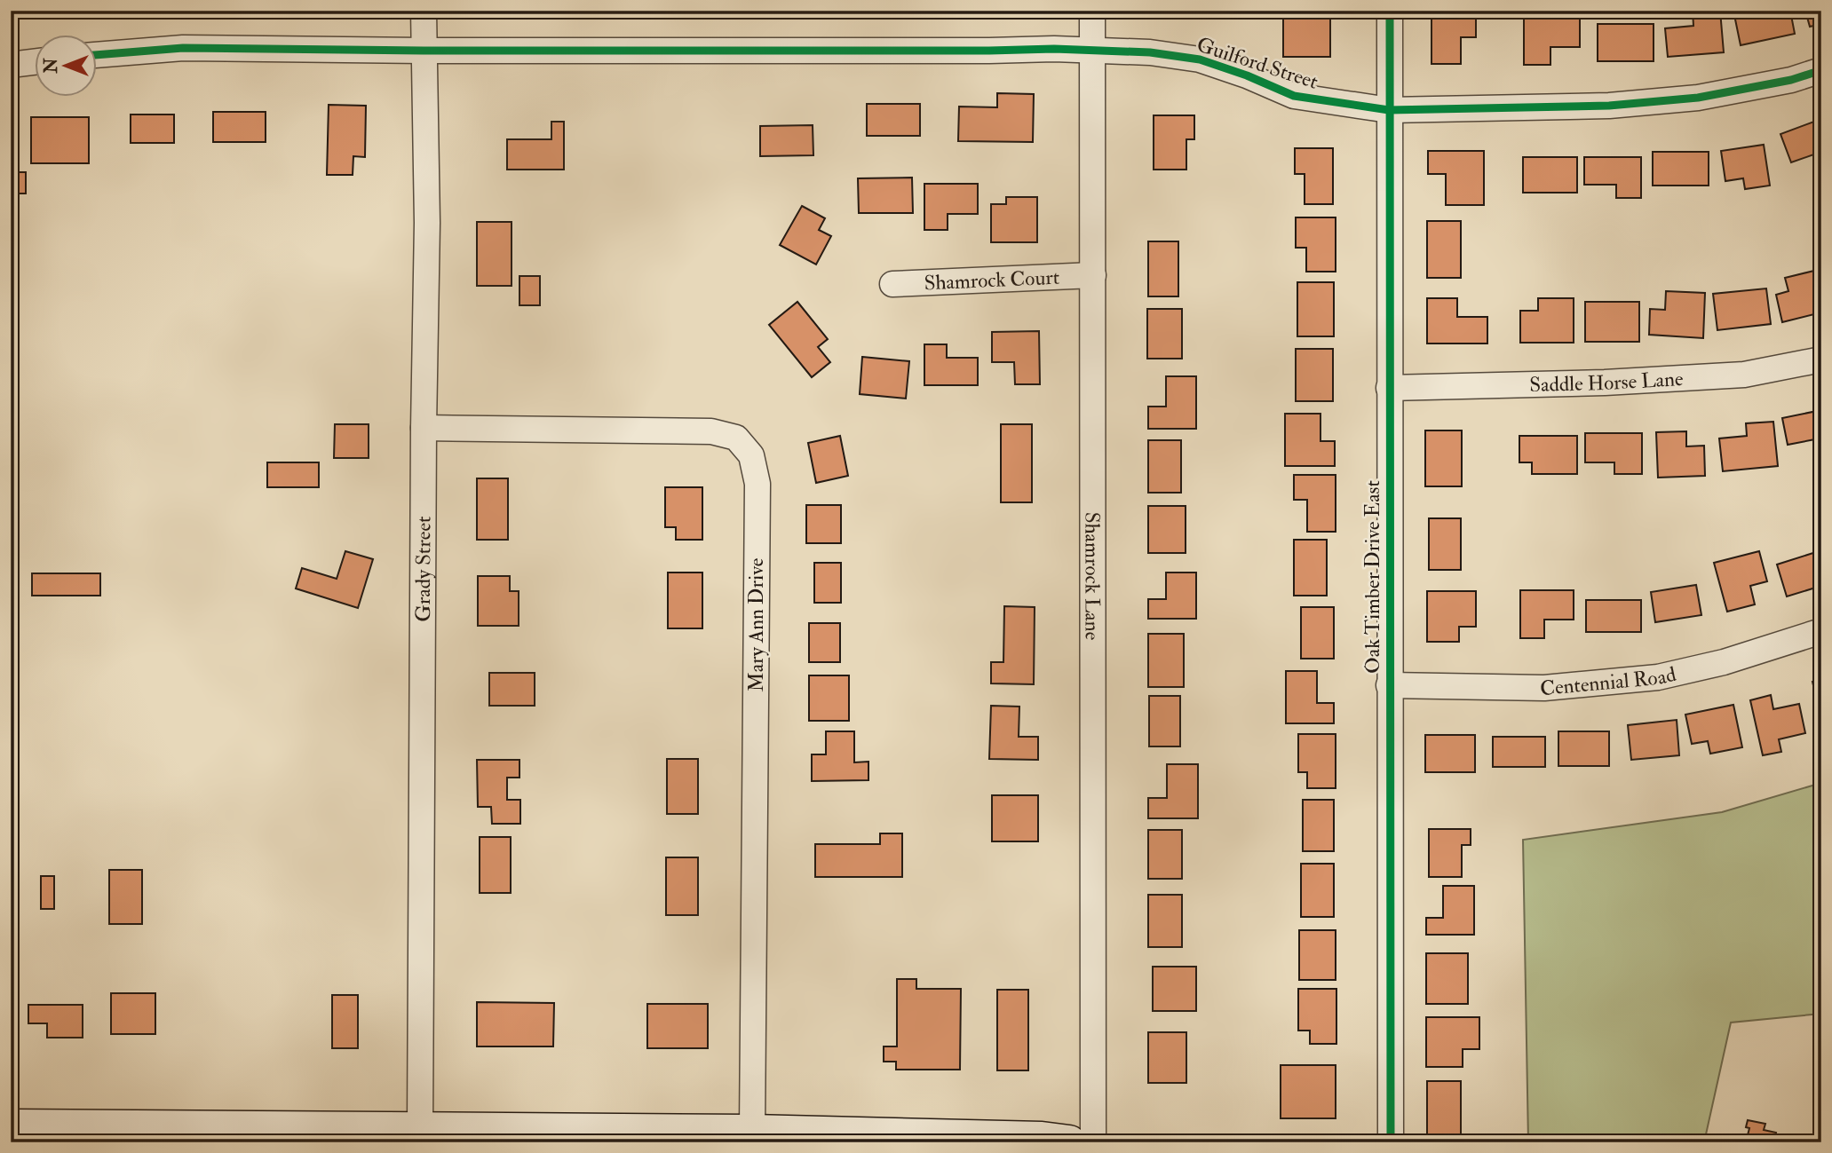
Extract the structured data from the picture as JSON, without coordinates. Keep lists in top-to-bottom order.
{
  "streets": {
    "street": [
      "Guilford Street",
      "Shamrock Court",
      "Saddle Horse Lane",
      "Grady Street",
      "Shamrock Lane",
      "Oak Timber Drive East",
      "Mary Ann Drive",
      "Centennial Road"
    ]
  },
  "crossings": [
    ["Guilford Street", "Grady Street"],
    ["Guilford Street", "Shamrock Lane"],
    ["Guilford Street", "Oak Timber Drive East"],
    ["Shamrock Court", "Shamrock Lane"],
    ["Saddle Horse Lane", "Oak Timber Drive East"],
    ["Grady Street", "Mary Ann Drive"],
    ["Oak Timber Drive East", "Centennial Road"]
  ],
  "north": "left"
}
